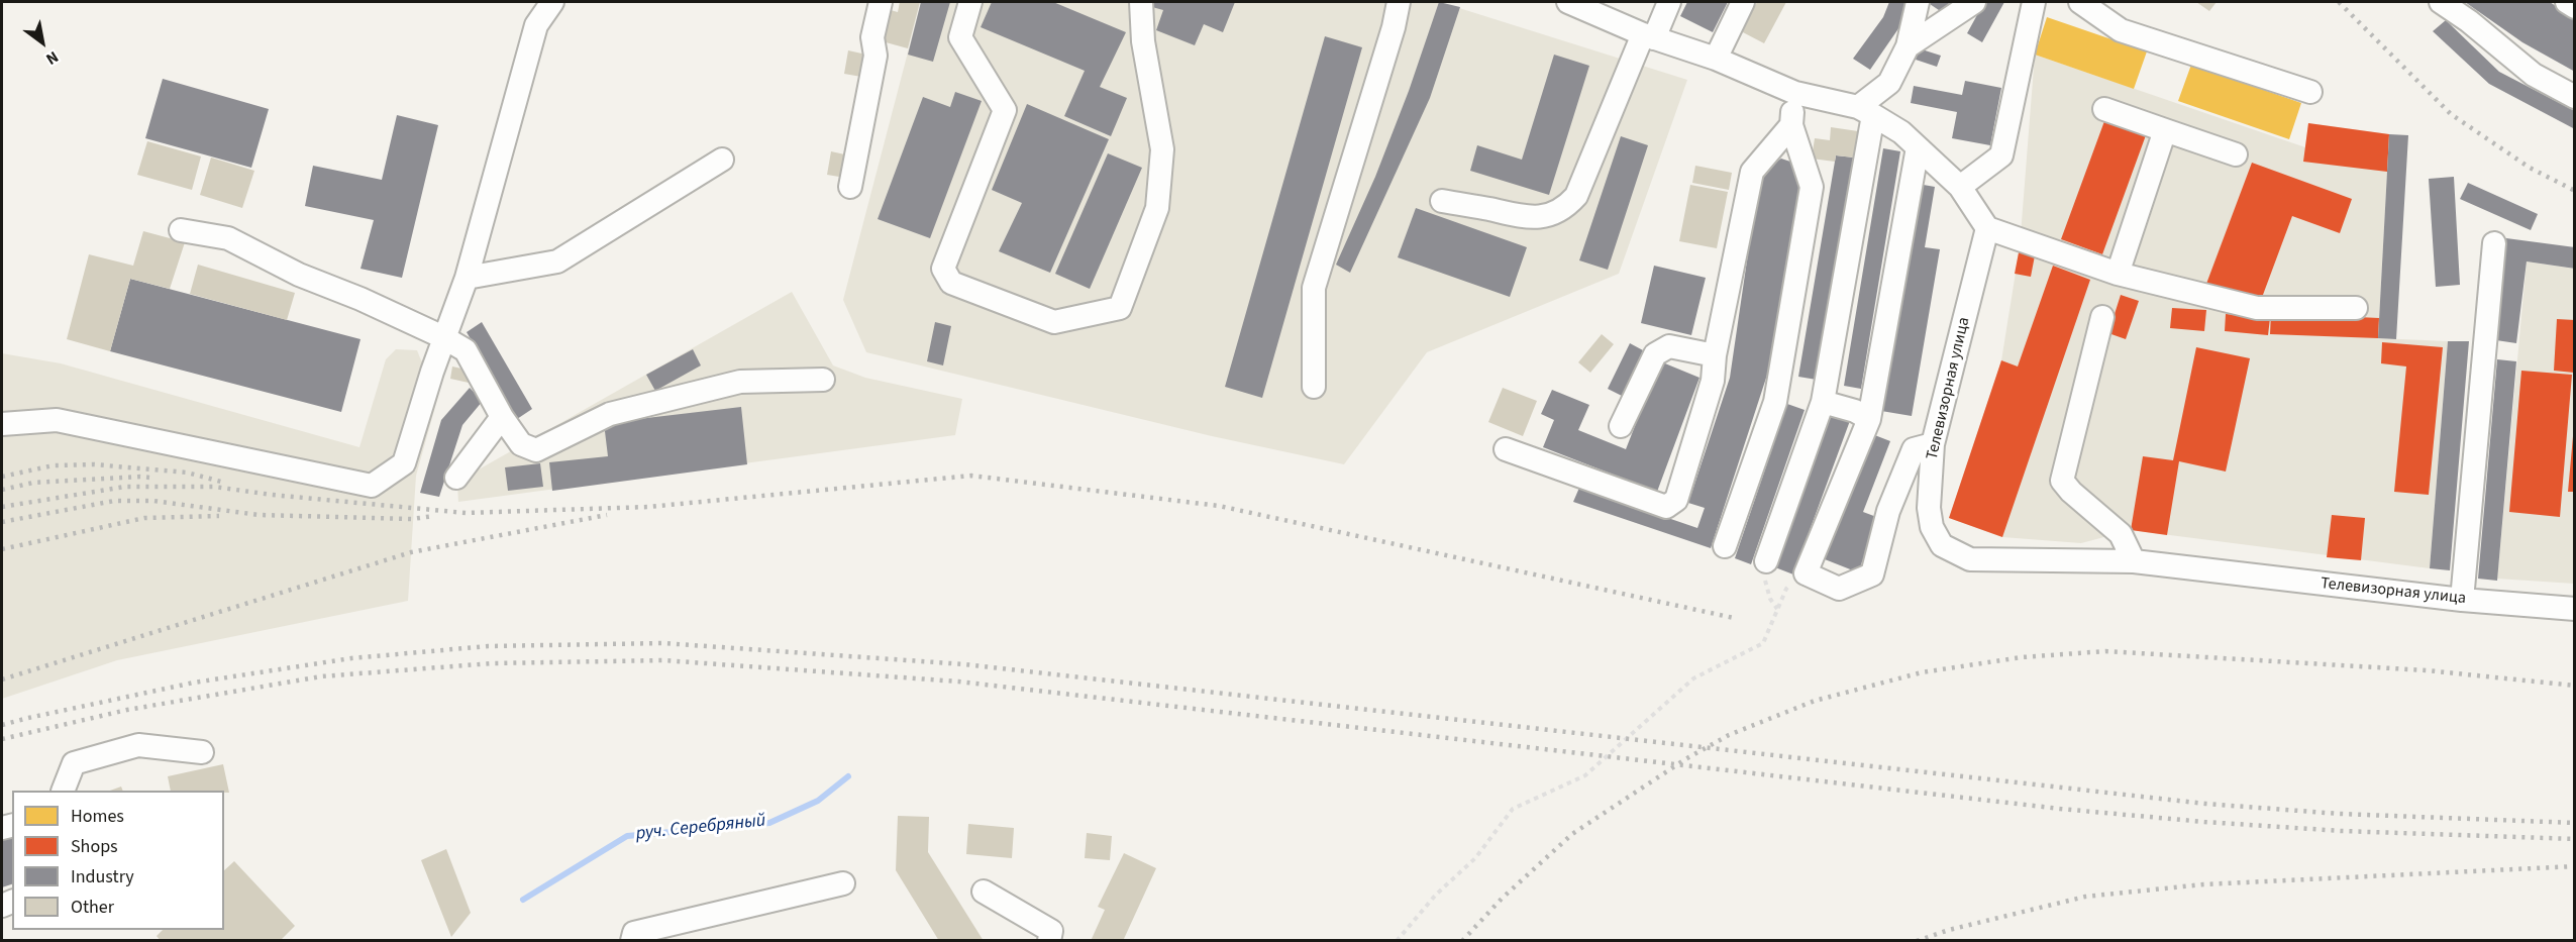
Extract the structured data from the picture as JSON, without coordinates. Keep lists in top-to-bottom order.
{
  "streets": {
    "lane": ["Телевизорная улица"]
  },
  "water": ["руч. Серебряный"],
  "legend": [
    "Homes",
    "Shops",
    "Industry",
    "Other"
  ],
  "north": "bottom right"
}
